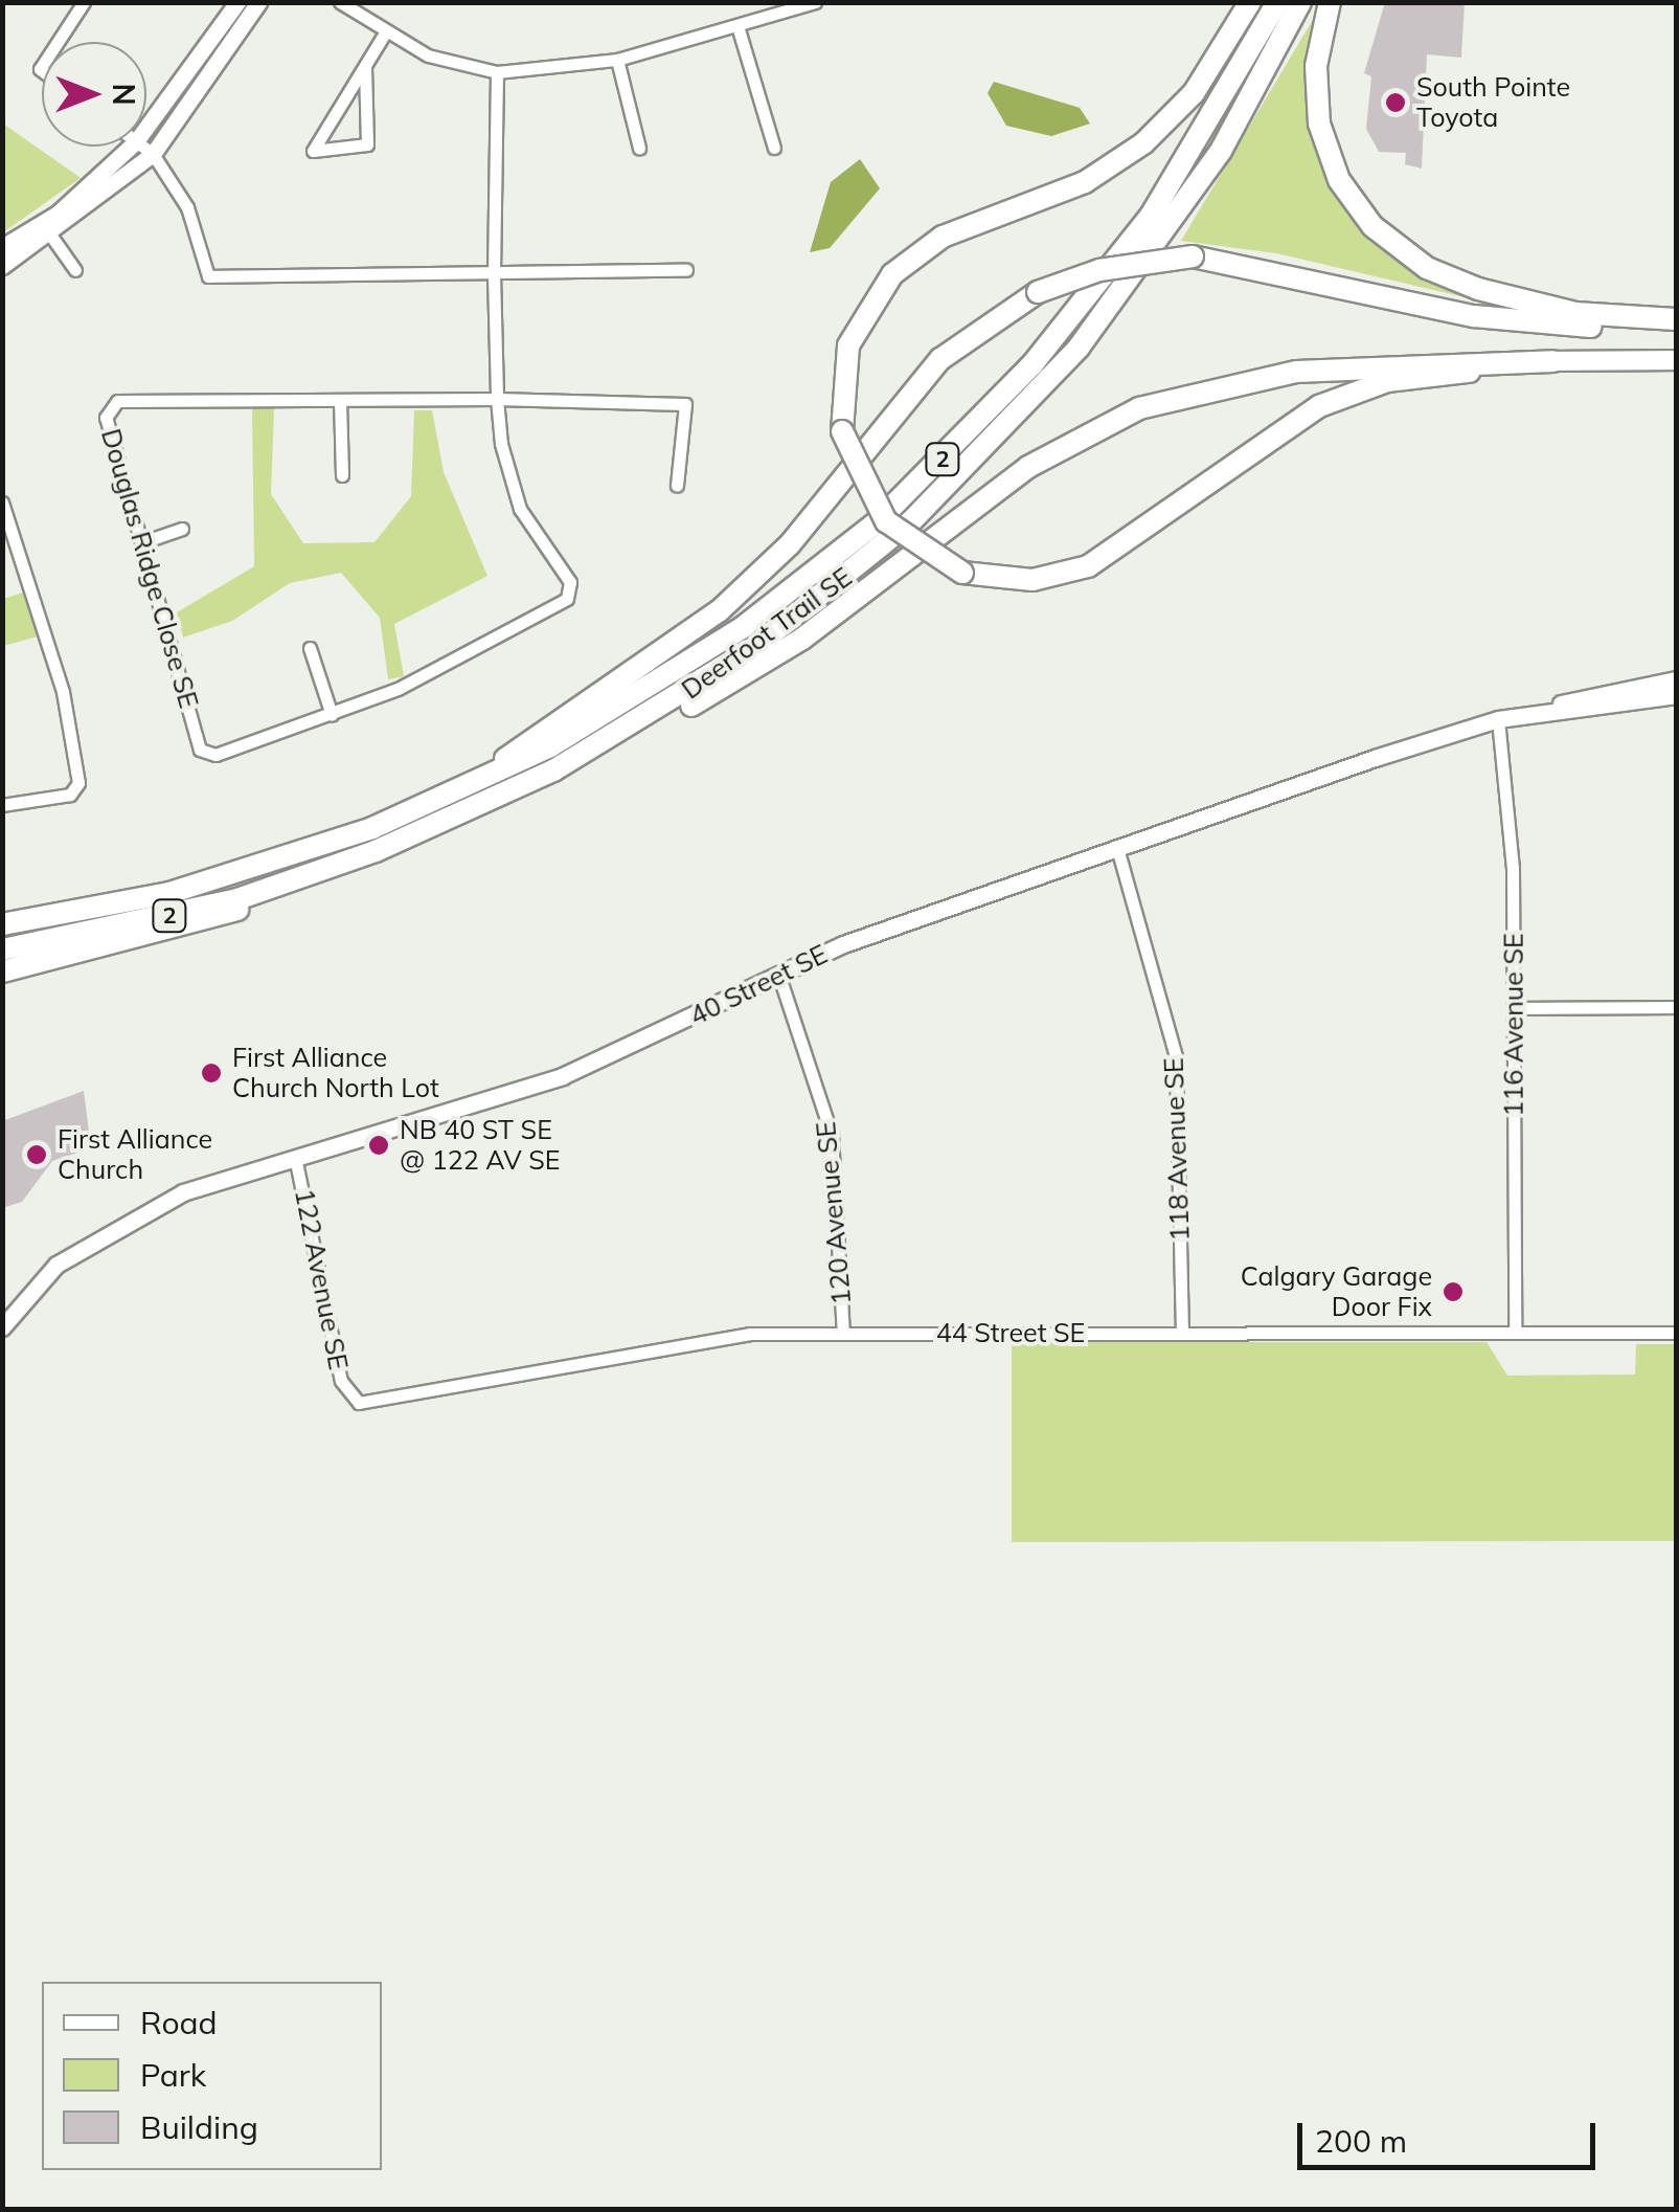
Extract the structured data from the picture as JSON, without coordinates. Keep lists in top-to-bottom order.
{
  "streets": {
    "highway": ["2", "Deerfoot Trail SE"],
    "street": [
      "Douglas Ridge Close SE",
      "40 Street SE",
      "116 Avenue SE",
      "118 Avenue SE",
      "120 Avenue SE",
      "122 Avenue SE",
      "44 Street SE"
    ]
  },
  "crossings": [
    ["40 Street SE", "116 Avenue SE"],
    ["40 Street SE", "118 Avenue SE"],
    ["40 Street SE", "120 Avenue SE"],
    ["40 Street SE", "122 Avenue SE"],
    ["116 Avenue SE", "44 Street SE"],
    ["118 Avenue SE", "44 Street SE"],
    ["120 Avenue SE", "44 Street SE"],
    ["122 Avenue SE", "44 Street SE"]
  ],
  "places": [
    "South Pointe Toyota",
    "First Alliance Church North Lot",
    "NB 40 ST SE @ 122 AV SE",
    "First Alliance Church",
    "Calgary Garage Door Fix"
  ],
  "legend": ["Road", "Park", "Building"],
  "scale_bar": "200 m",
  "north": "right"
}
